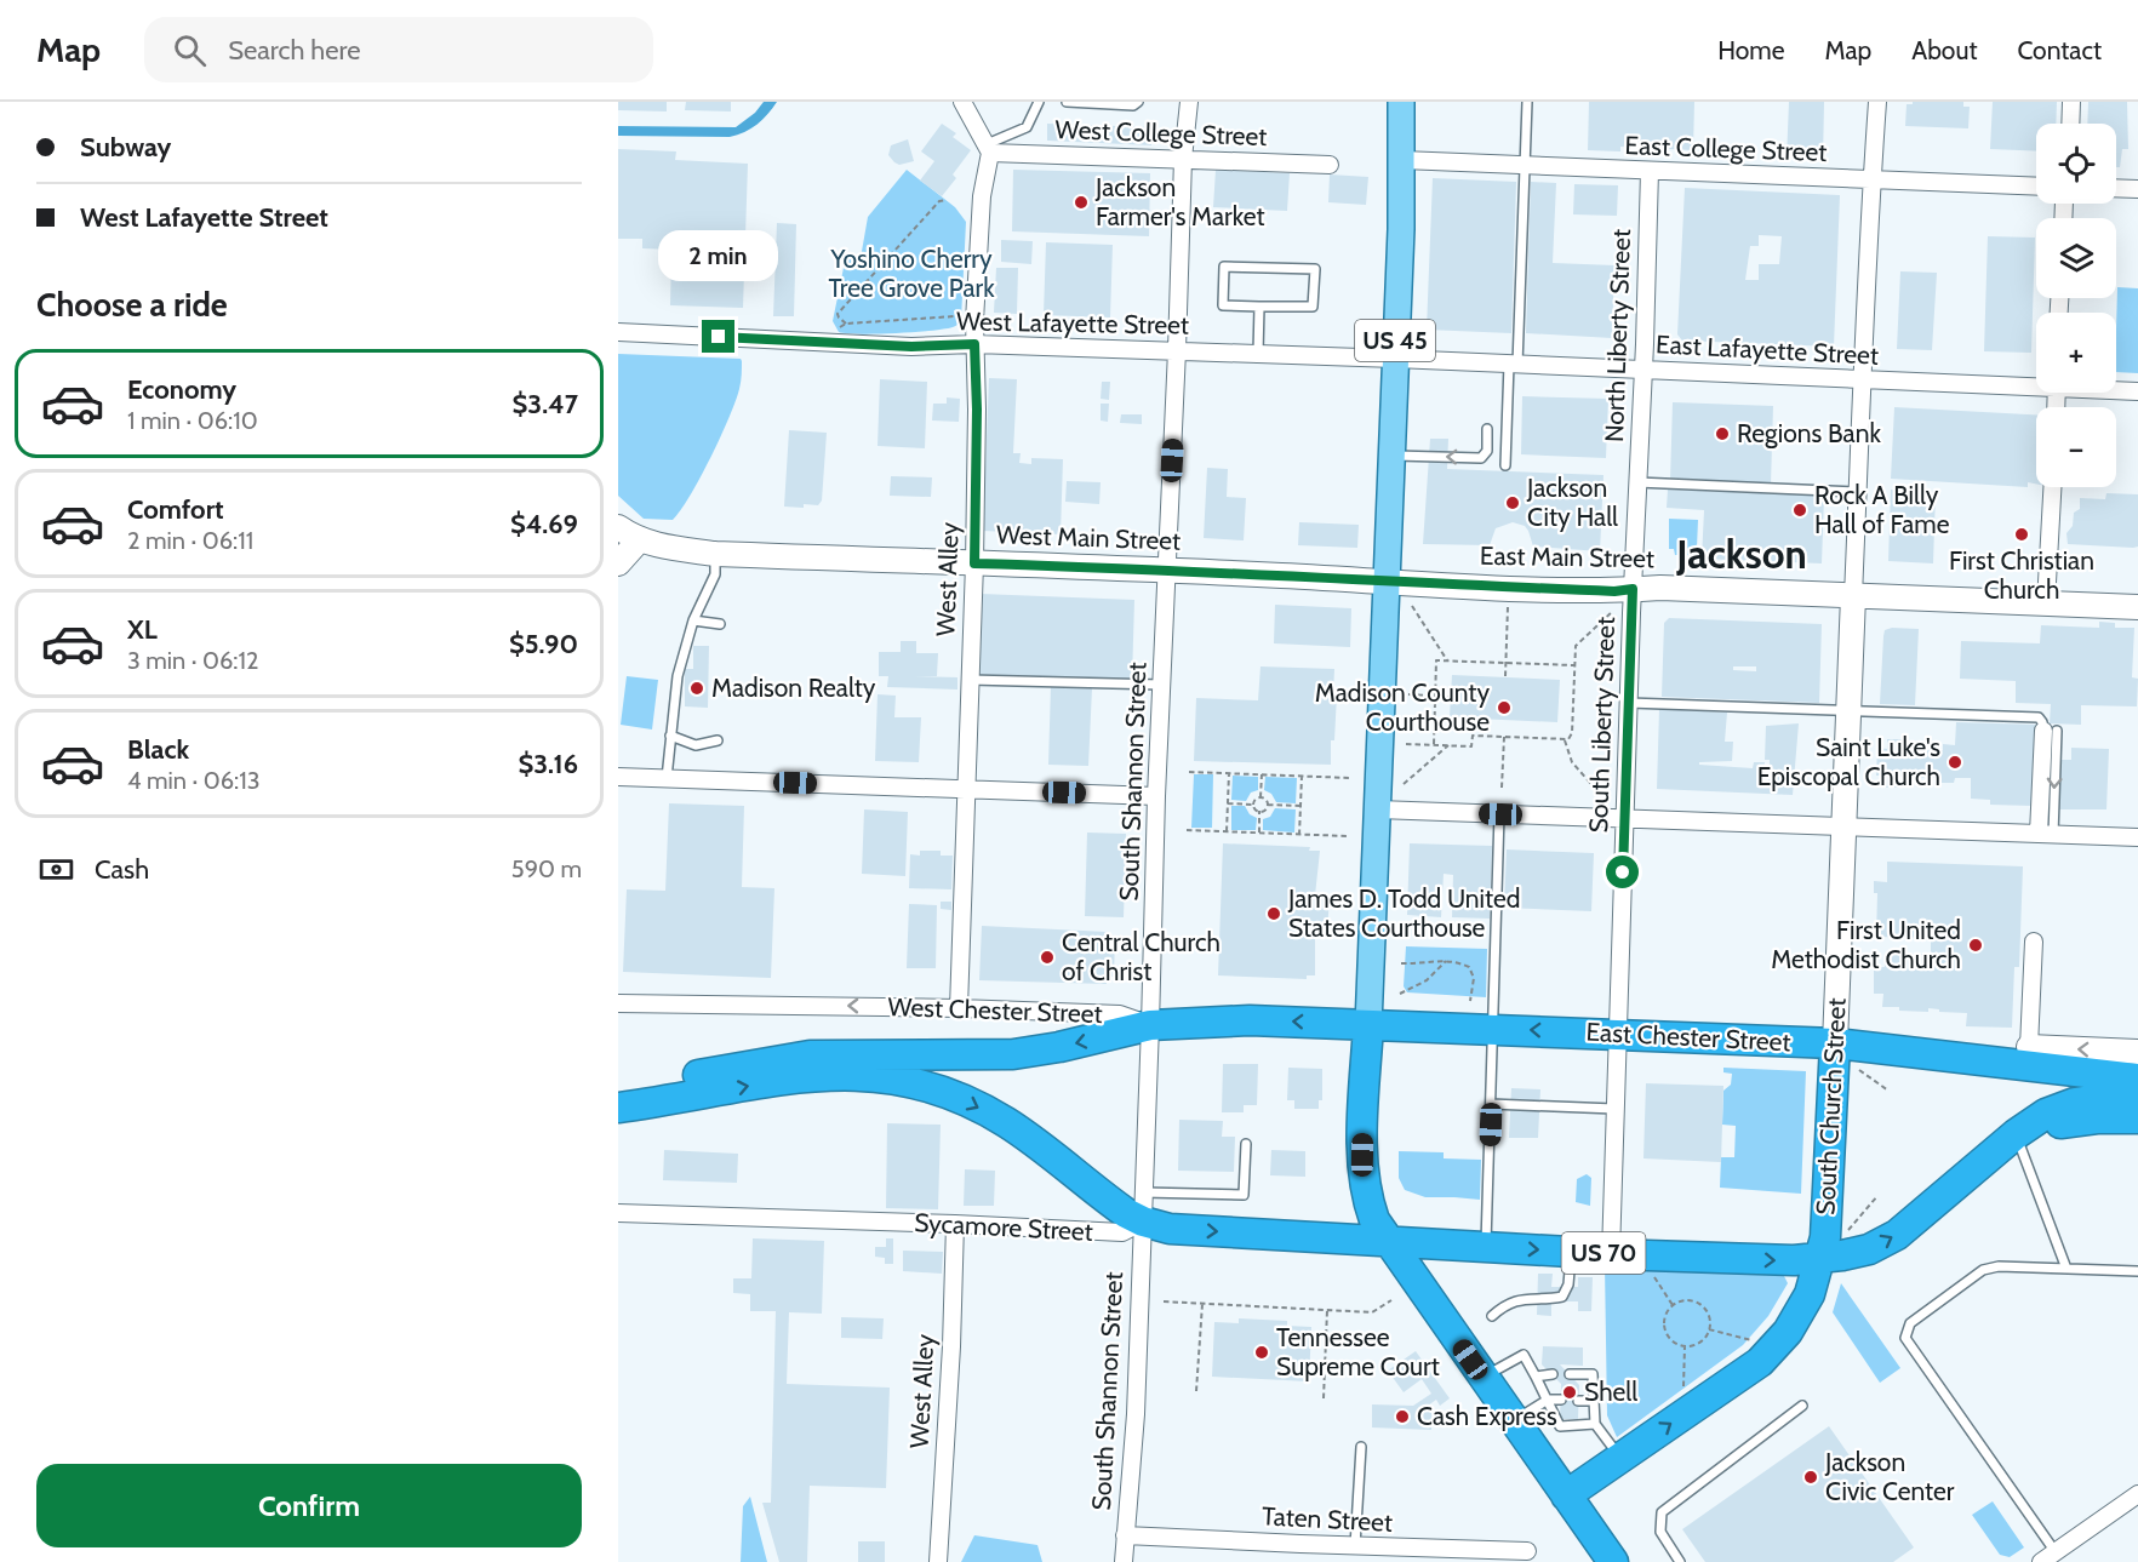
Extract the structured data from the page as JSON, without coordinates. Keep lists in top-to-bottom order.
{
  "streets": {
    "highway": [
      "US 45",
      "West Chester Street",
      "East Chester Street",
      "South Church Street",
      "Sycamore Street",
      "US 70"
    ],
    "main road": ["West Main Street", "East Main Street"],
    "street": [
      "West College Street",
      "East College Street",
      "West Lafayette Street",
      "North Liberty Street",
      "East Lafayette Street",
      "West Alley",
      "South Liberty Street",
      "South Shannon Street",
      "Taten Street"
    ]
  },
  "crossings": [
    ["West College Street", "West Alley"],
    ["West College Street", "South Shannon Street"],
    ["East College Street", "North Liberty Street"],
    ["East College Street", "US 45"],
    ["West Lafayette Street", "US 45"],
    ["West Lafayette Street", "East Lafayette Street"],
    ["West Lafayette Street", "West Alley"],
    ["West Lafayette Street", "South Shannon Street"],
    ["North Liberty Street", "East Lafayette Street"],
    ["North Liberty Street", "East Main Street"],
    ["North Liberty Street", "South Liberty Street"],
    ["US 45", "East Lafayette Street"],
    ["US 45", "West Main Street"],
    ["US 45", "East Main Street"],
    ["US 45", "West Chester Street"],
    ["US 45", "East Chester Street"],
    ["US 45", "South Church Street"],
    ["US 45", "Sycamore Street"],
    ["US 45", "US 70"],
    ["West Main Street", "East Main Street"],
    ["West Main Street", "West Alley"],
    ["West Main Street", "South Shannon Street"],
    ["East Main Street", "South Liberty Street"],
    ["East Main Street", "South Church Street"],
    ["West Alley", "West Chester Street"],
    ["West Alley", "Sycamore Street"],
    ["South Liberty Street", "East Chester Street"],
    ["South Liberty Street", "US 70"],
    ["South Shannon Street", "West Chester Street"],
    ["South Shannon Street", "Sycamore Street"],
    ["South Shannon Street", "Taten Street"],
    ["West Chester Street", "East Chester Street"],
    ["East Chester Street", "South Church Street"],
    ["South Church Street", "US 70"],
    ["Sycamore Street", "US 70"]
  ],
  "one_way": ["West Chester Street"],
  "districts": ["Jackson"],
  "parks": ["Yoshino Cherry Tree Grove Park"],
  "places": [
    "Jackson Farmer's Market",
    "Regions Bank",
    "Jackson City Hall",
    "Rock A Billy Hall of Fame",
    "First Christian Church",
    "Madison Realty",
    "Madison County Courthouse",
    "Saint Luke's Episcopal Church",
    "James D. Todd United States Courthouse",
    "First United Methodist Church",
    "Central Church of Christ",
    "Tennessee Supreme Court",
    "Shell",
    "Cash Express",
    "Jackson Civic Center"
  ],
  "page": {
    "header": "Map",
    "search": "Search here",
    "nav": [
      "Home",
      "Map",
      "About",
      "Contact"
    ],
    "banner": ["Subway", "West Lafayette Street"],
    "map_buttons": ["+", "−"],
    "bubble": "2 min",
    "heading": "Choose a ride",
    "list": [
      {
        "name": "Economy",
        "note": "1 min · 06:10",
        "value": "$3.47"
      },
      {
        "name": "Comfort",
        "note": "2 min · 06:11",
        "value": "$4.69"
      },
      {
        "name": "XL",
        "note": "3 min · 06:12",
        "value": "$5.90"
      },
      {
        "name": "Black",
        "note": "4 min · 06:13",
        "value": "$3.16"
      }
    ],
    "pay": ["Cash", "590 m"],
    "buttons": "Confirm"
  }
}
